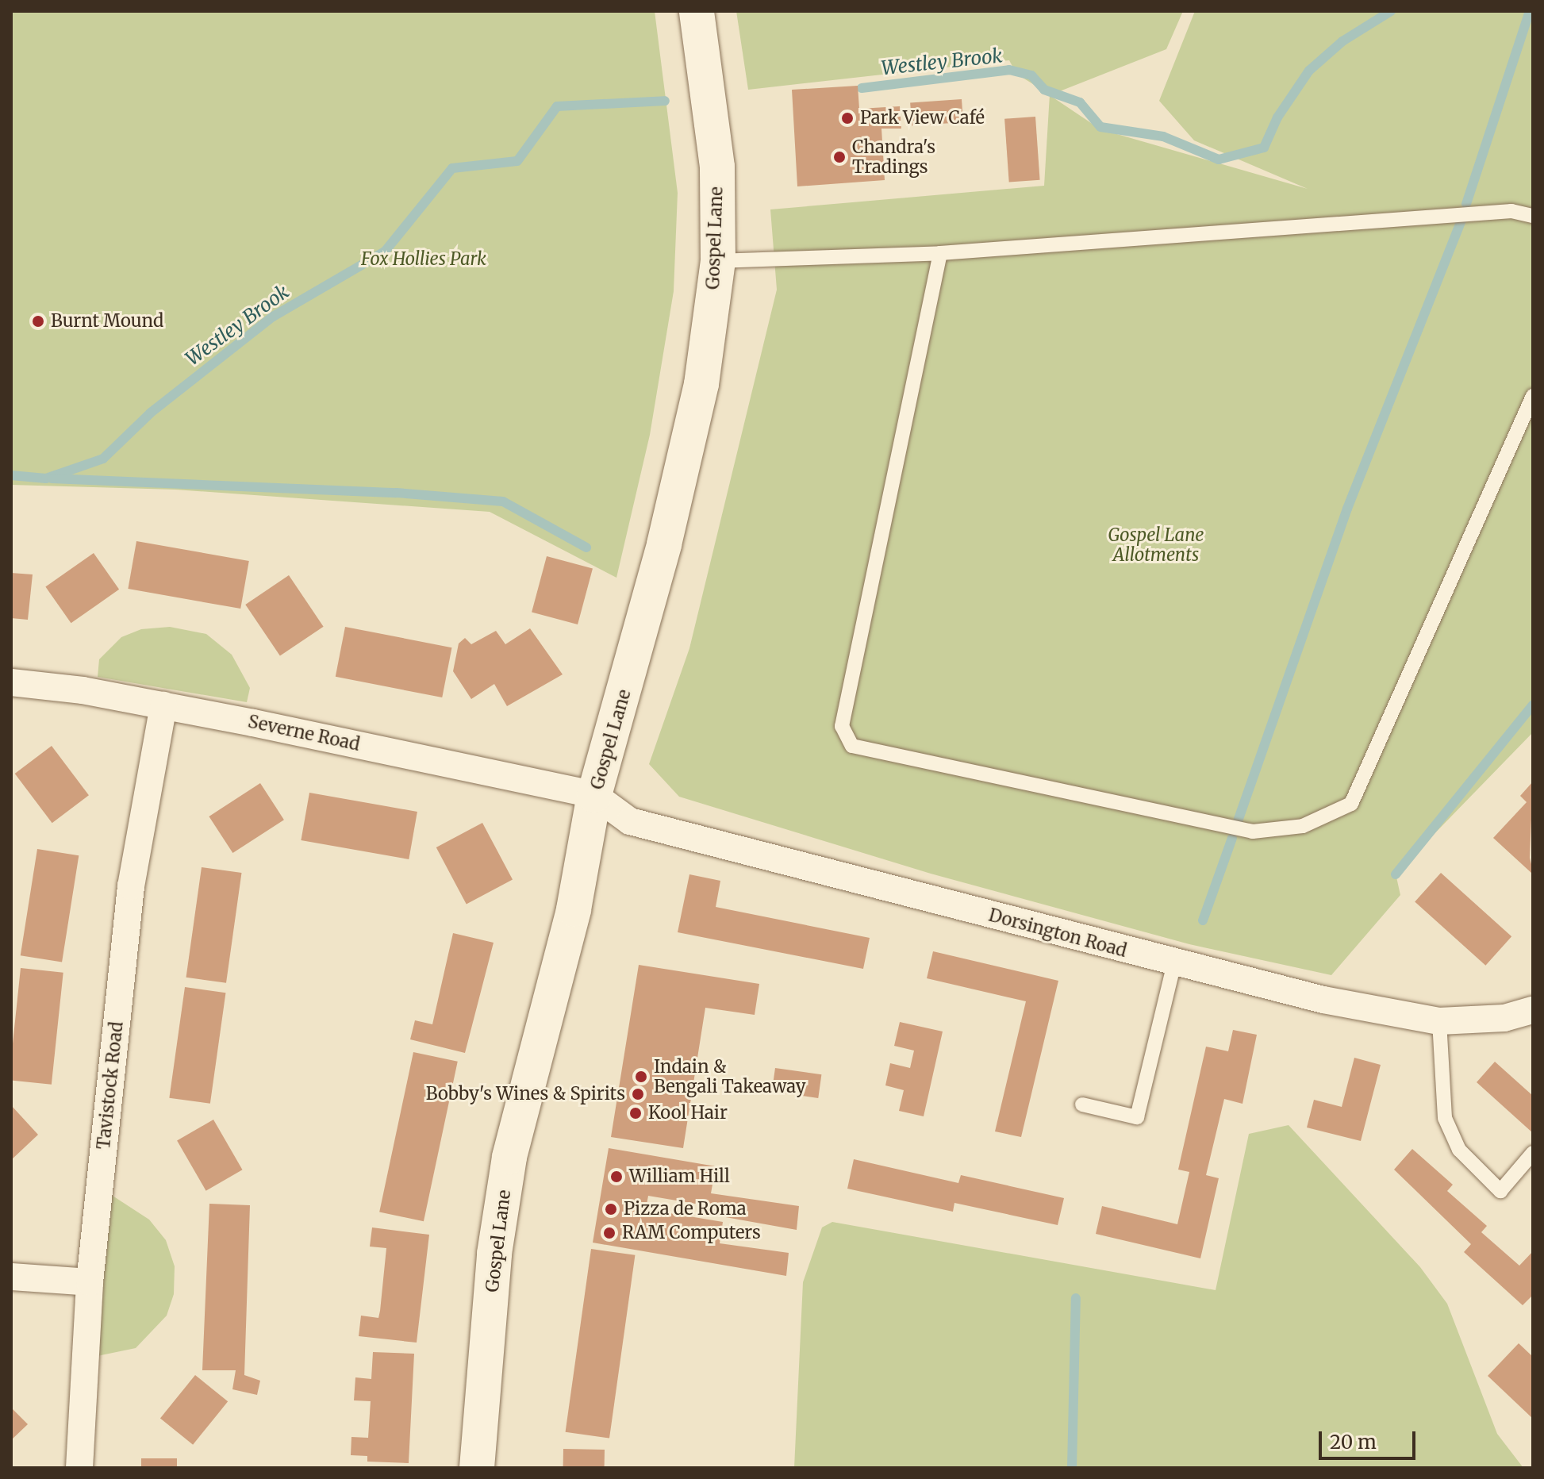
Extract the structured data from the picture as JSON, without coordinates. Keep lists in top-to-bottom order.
{
  "streets": {
    "street": [
      "Gospel Lane",
      "Severne Road",
      "Dorsington Road",
      "Tavistock Road"
    ]
  },
  "crossings": [
    ["Gospel Lane", "Severne Road"],
    ["Gospel Lane", "Dorsington Road"],
    ["Severne Road", "Dorsington Road"],
    ["Severne Road", "Tavistock Road"]
  ],
  "water": ["Westley Brook"],
  "parks": ["Fox Hollies Park", "Gospel Lane Allotments"],
  "places": [
    "Park View Café",
    "Chandra's Tradings",
    "Burnt Mound",
    "Indain & Bengali Takeaway",
    "Bobby's Wines & Spirits",
    "Kool Hair",
    "William Hill",
    "Pizza de Roma",
    "RAM Computers"
  ],
  "scale_bar": "20 m"
}
